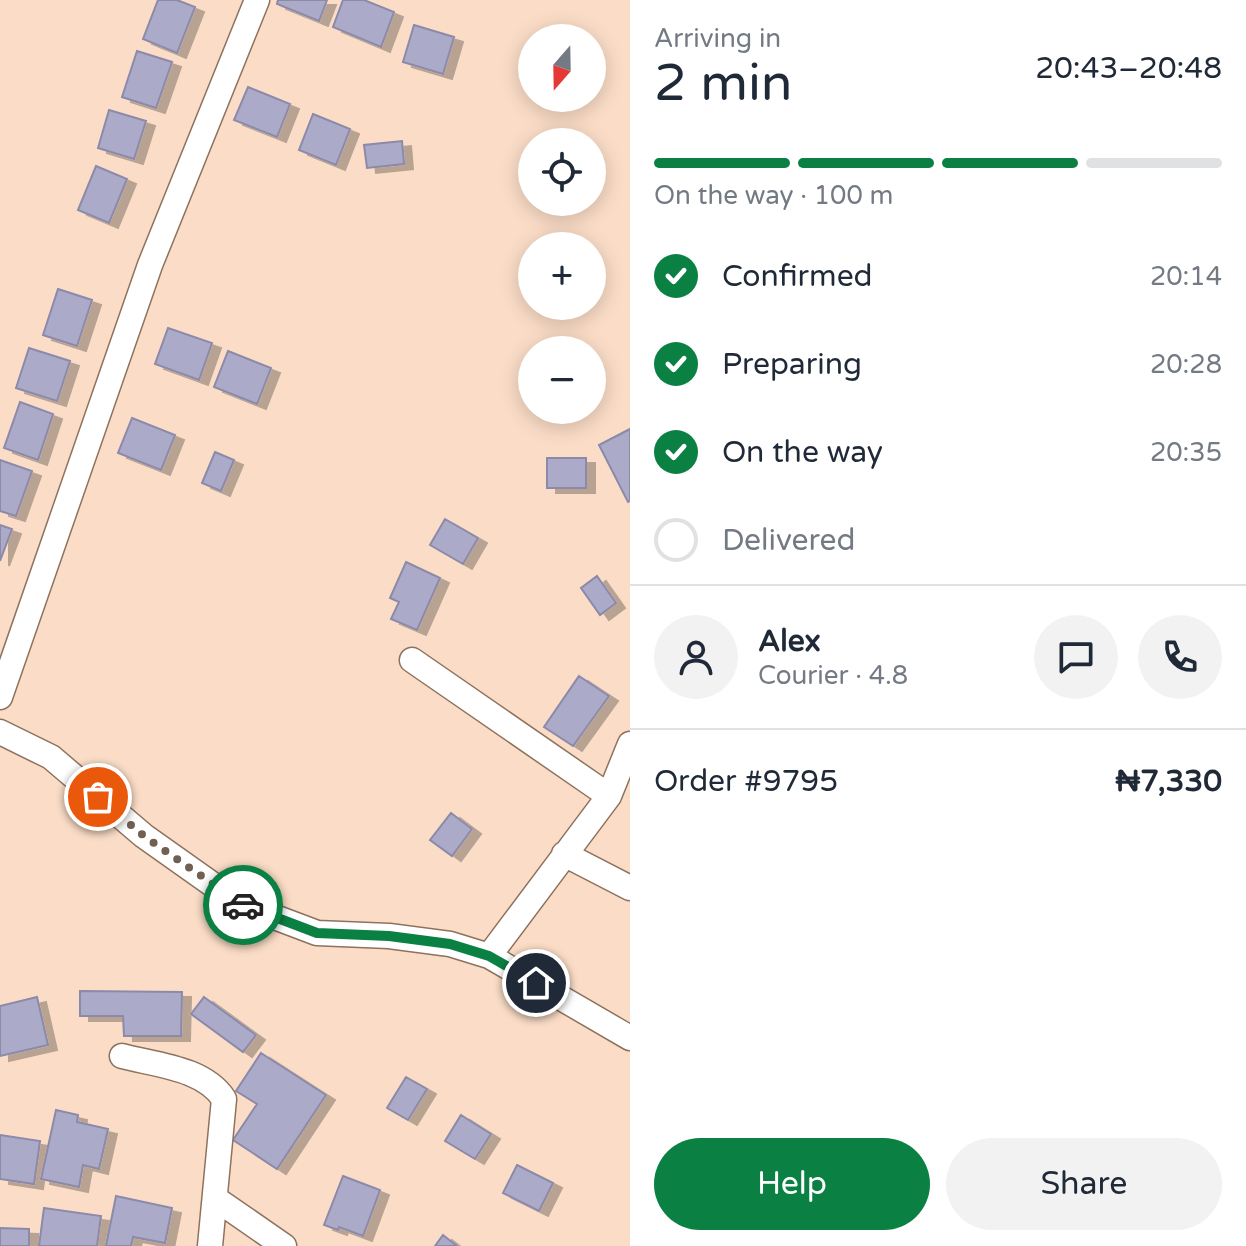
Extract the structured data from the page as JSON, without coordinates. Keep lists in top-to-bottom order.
{
  "north": "bottom",
  "page": {
    "heading": ["2 min", "Arriving in", "20:43–20:48"],
    "panel": [
      "Alex",
      "Courier · 4.8",
      "Order #9795",
      "₦7,330"
    ],
    "map_buttons": ["+", "−"],
    "bar": "On the way · 100 m",
    "list": [
      ["Confirmed", "20:14"],
      ["Preparing", "20:28"],
      ["On the way", "20:35"],
      "Delivered"
    ],
    "buttons": ["Help", "Share"]
  }
}
